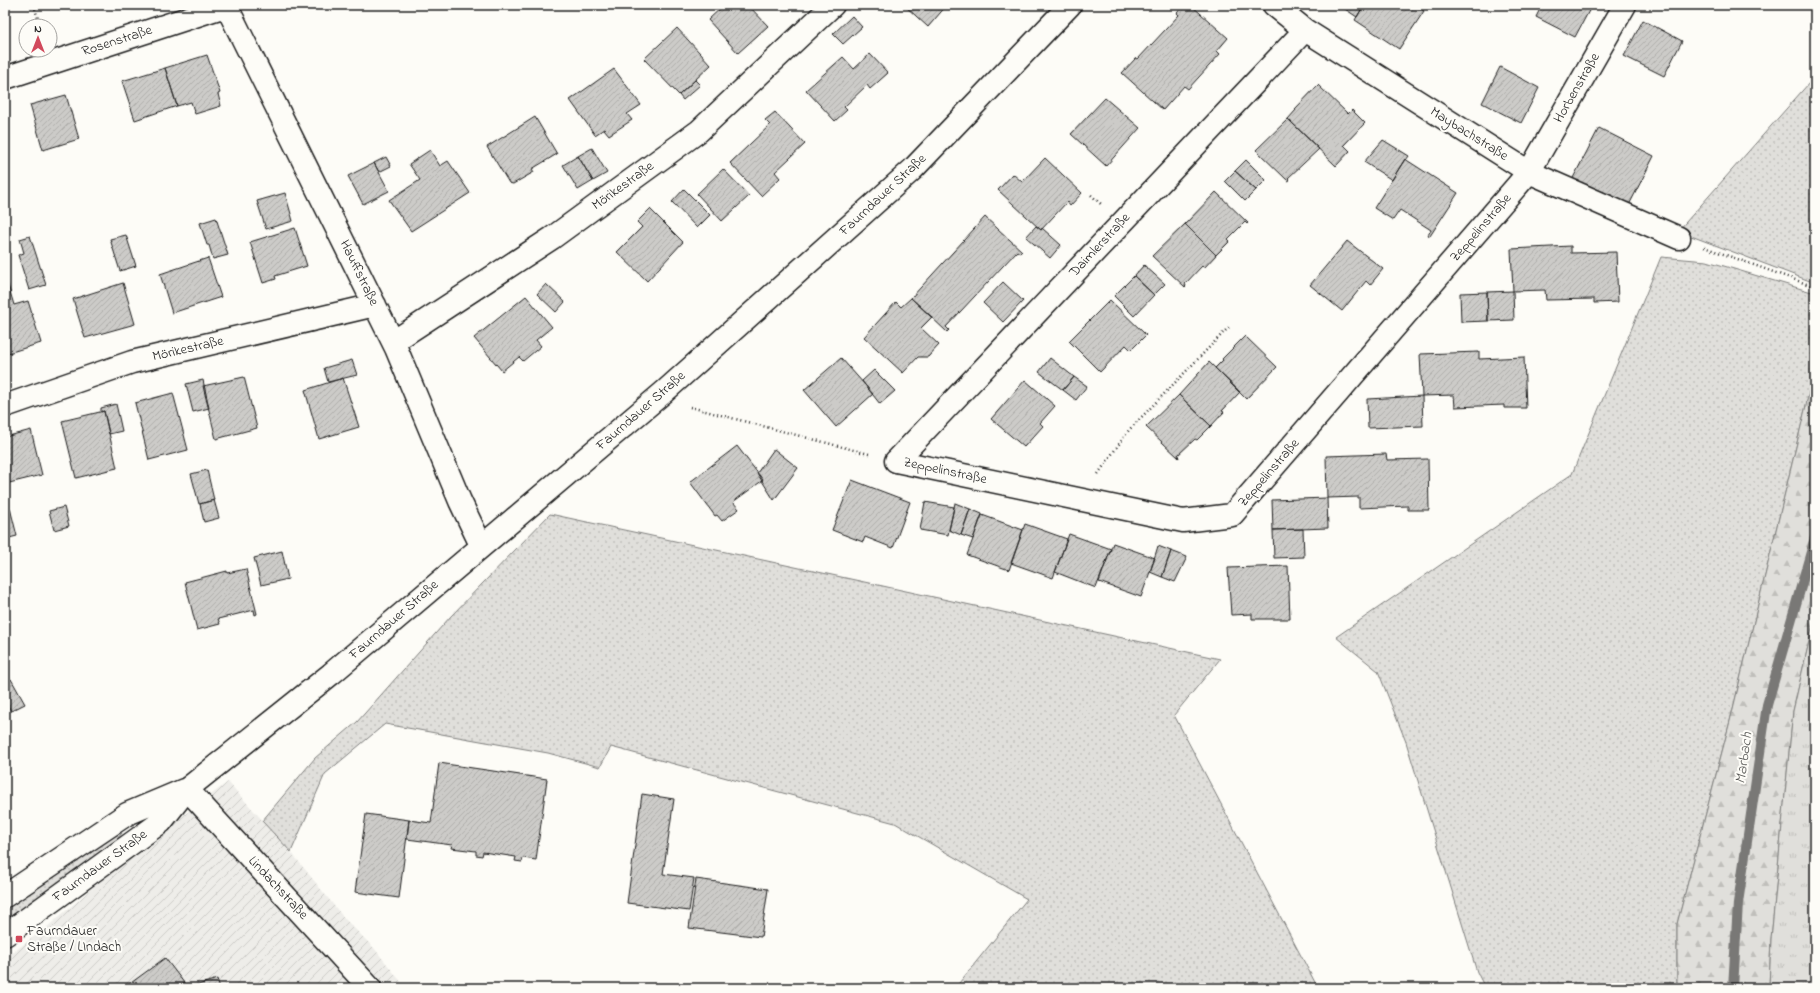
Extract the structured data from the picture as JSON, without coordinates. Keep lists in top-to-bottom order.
{
  "streets": {
    "street": [
      "Rosenstraße",
      "Horbenstraße",
      "Maybachstraße",
      "Mörikestraße",
      "Faurndauer Straße",
      "Zeppelinstraße",
      "Daimlerstraße",
      "Hauffstraße",
      "Lindachstraße"
    ]
  },
  "crossings": [
    ["Rosenstraße", "Hauffstraße"],
    ["Horbenstraße", "Maybachstraße"],
    ["Horbenstraße", "Zeppelinstraße"],
    ["Maybachstraße", "Zeppelinstraße"],
    ["Maybachstraße", "Daimlerstraße"],
    ["Mörikestraße", "Hauffstraße"],
    ["Faurndauer Straße", "Hauffstraße"],
    ["Faurndauer Straße", "Lindachstraße"],
    ["Zeppelinstraße", "Daimlerstraße"]
  ],
  "water": ["Marbach"],
  "places": {
    "transit": ["Faurndauer Straße / LIndach"]
  },
  "north": "top"
}
